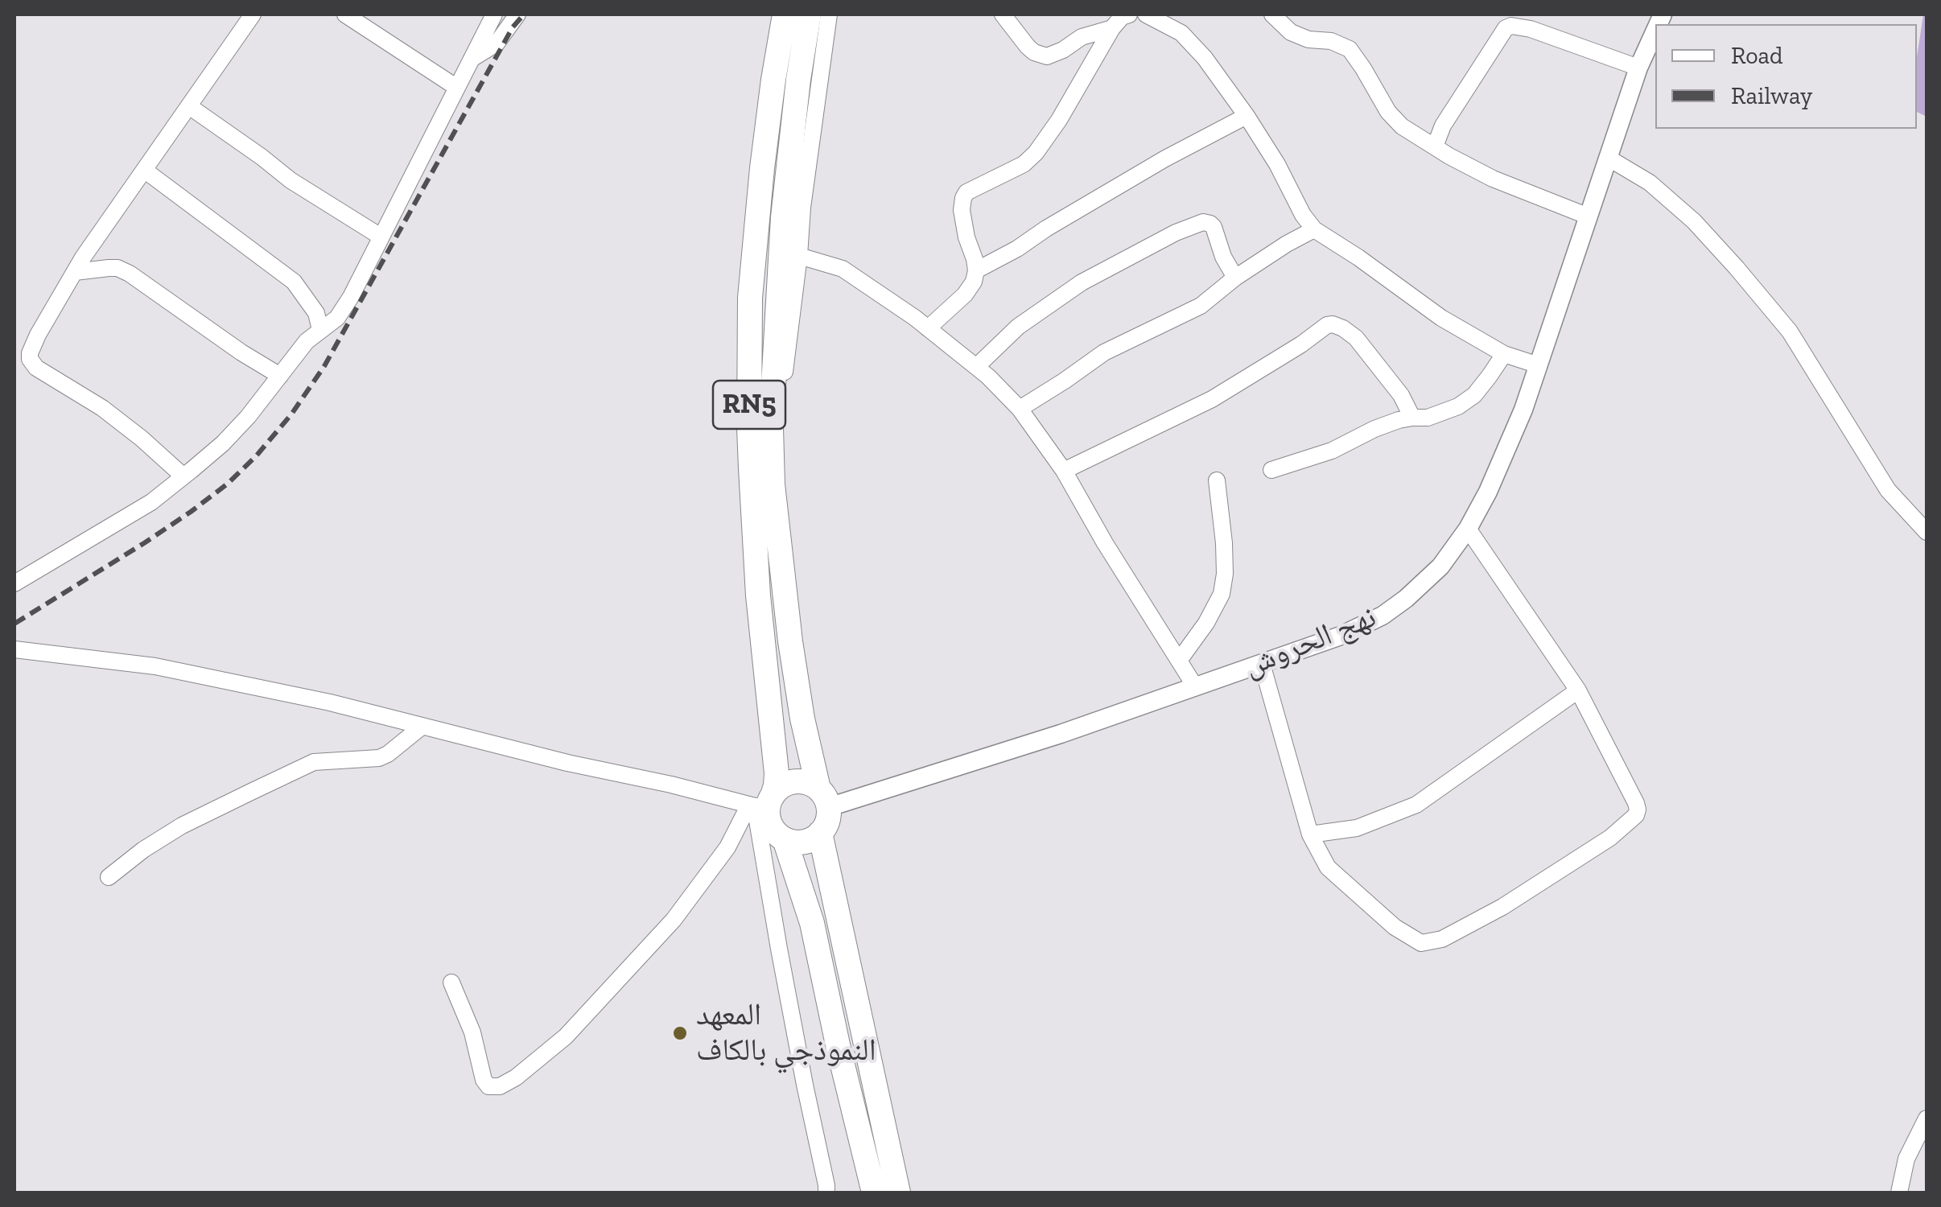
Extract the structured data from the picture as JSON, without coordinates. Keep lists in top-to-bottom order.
{
  "streets": {
    "main road": ["RN5"],
    "street": ["نهج الحروش"]
  },
  "crossings": [
    ["RN5", "نهج الحروش"]
  ],
  "places": ["المعهد النموذجي بالكاف"],
  "legend": ["Road", "Railway"]
}
